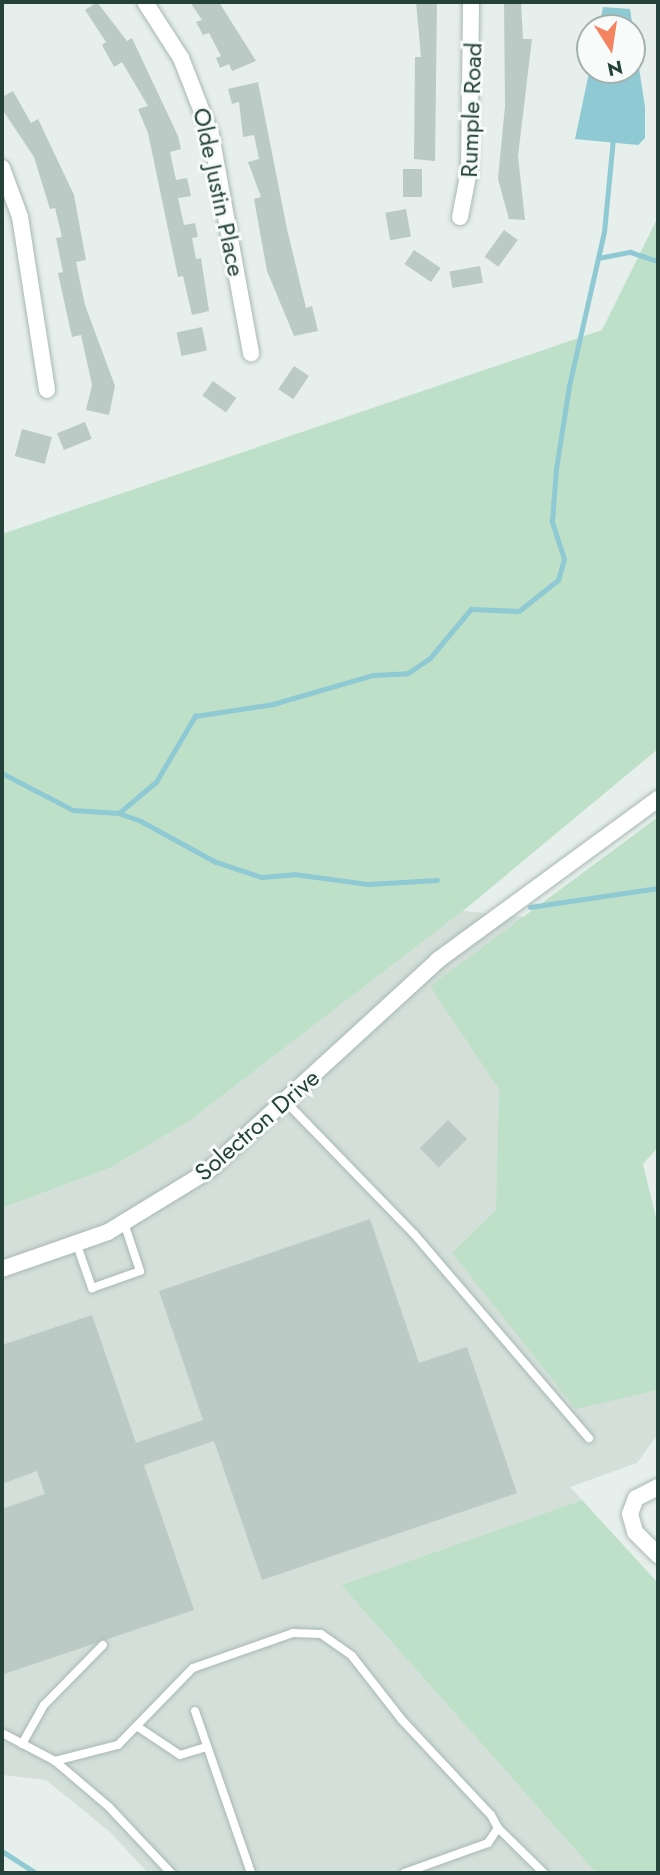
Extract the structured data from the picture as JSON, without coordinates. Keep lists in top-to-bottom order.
{
  "streets": {
    "street": ["Rumple Road", "Olde Justin Place", "Solectron Drive"]
  },
  "north": "bottom"
}
